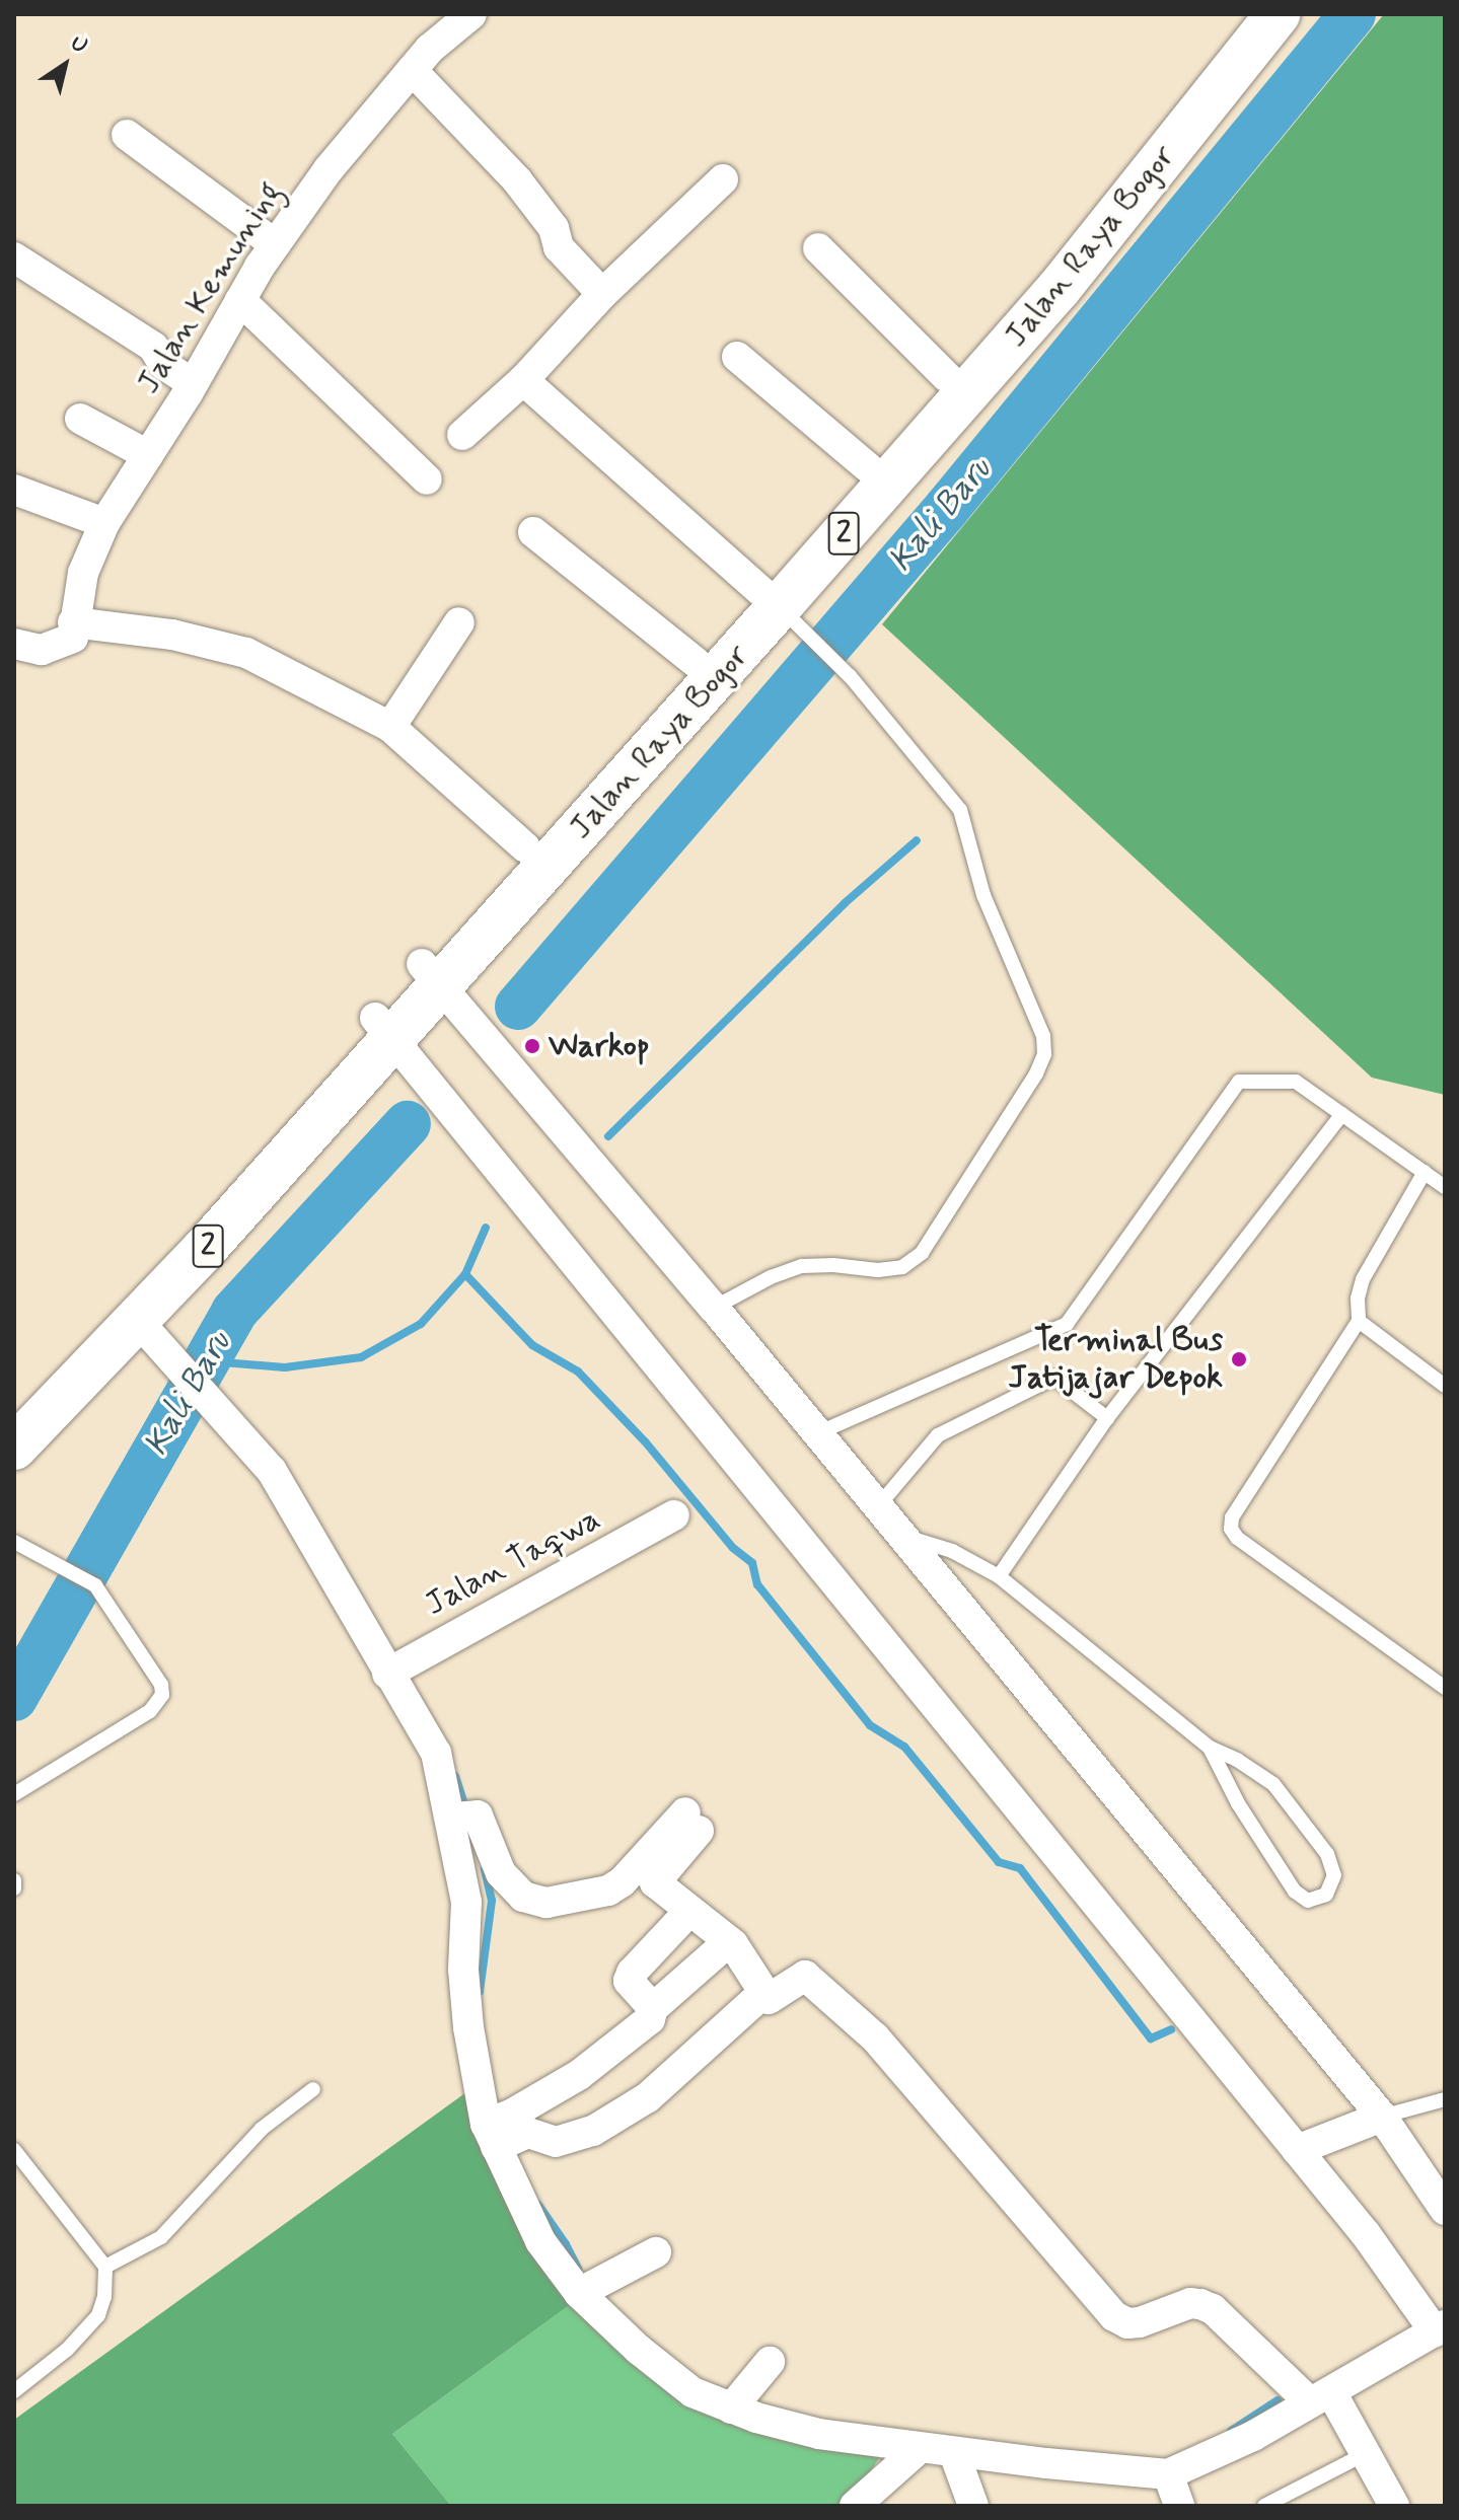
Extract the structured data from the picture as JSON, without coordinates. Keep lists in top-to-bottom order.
{
  "streets": {
    "highway": ["Jalan Raya Bogor", "2"],
    "street": ["Jalan Kemuning", "Jalan Taqwa"]
  },
  "water": ["Kali Baru"],
  "places": ["Warkop", "Terminal Bus Jatijajar Depok"],
  "north": "top right"
}
